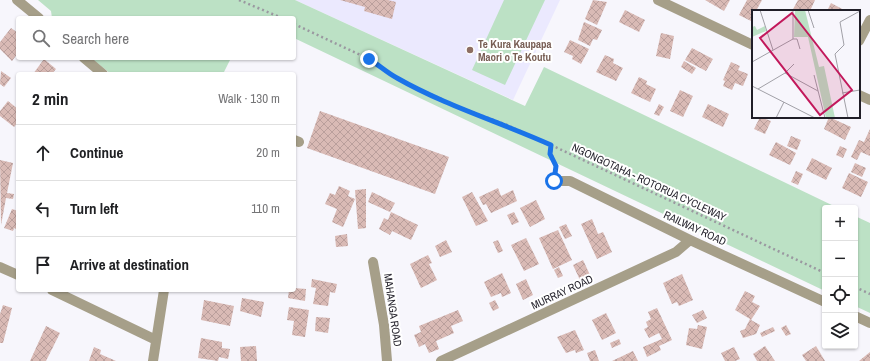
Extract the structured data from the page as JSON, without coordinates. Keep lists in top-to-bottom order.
{
  "streets": {
    "street": ["RAILWAY ROAD", "MURRAY ROAD", "MAHANGA ROAD"],
    "path": ["NGONGOTAHA - ROTORUA CYCLEWAY"]
  },
  "crossings": [
    ["RAILWAY ROAD", "MURRAY ROAD"]
  ],
  "places": ["Te Kura Kaupapa Maori o Te Koutu"],
  "page": {
    "search": "Search here",
    "heading": ["2 min", "Walk · 130 m"],
    "list": [
      ["Continue", "20 m"],
      ["Turn left", "110 m"],
      "Arrive at destination"
    ],
    "map_buttons": ["+", "−"]
  }
}
